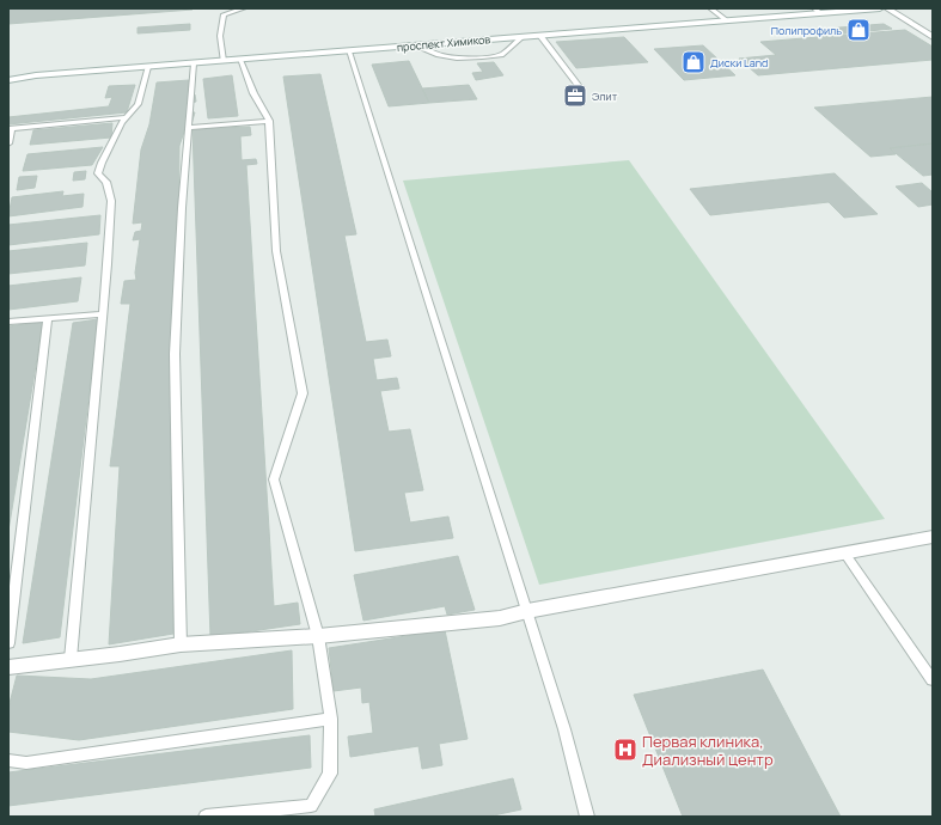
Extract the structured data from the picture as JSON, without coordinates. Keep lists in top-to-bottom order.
{
  "streets": {
    "main road": ["проспект Химиков"]
  },
  "places": {
    "shop": ["Полипрофиль", "Диски Land"],
    "office": ["Элит"],
    "hospital": ["Первая клиника, Диализный центр"]
  }
}
